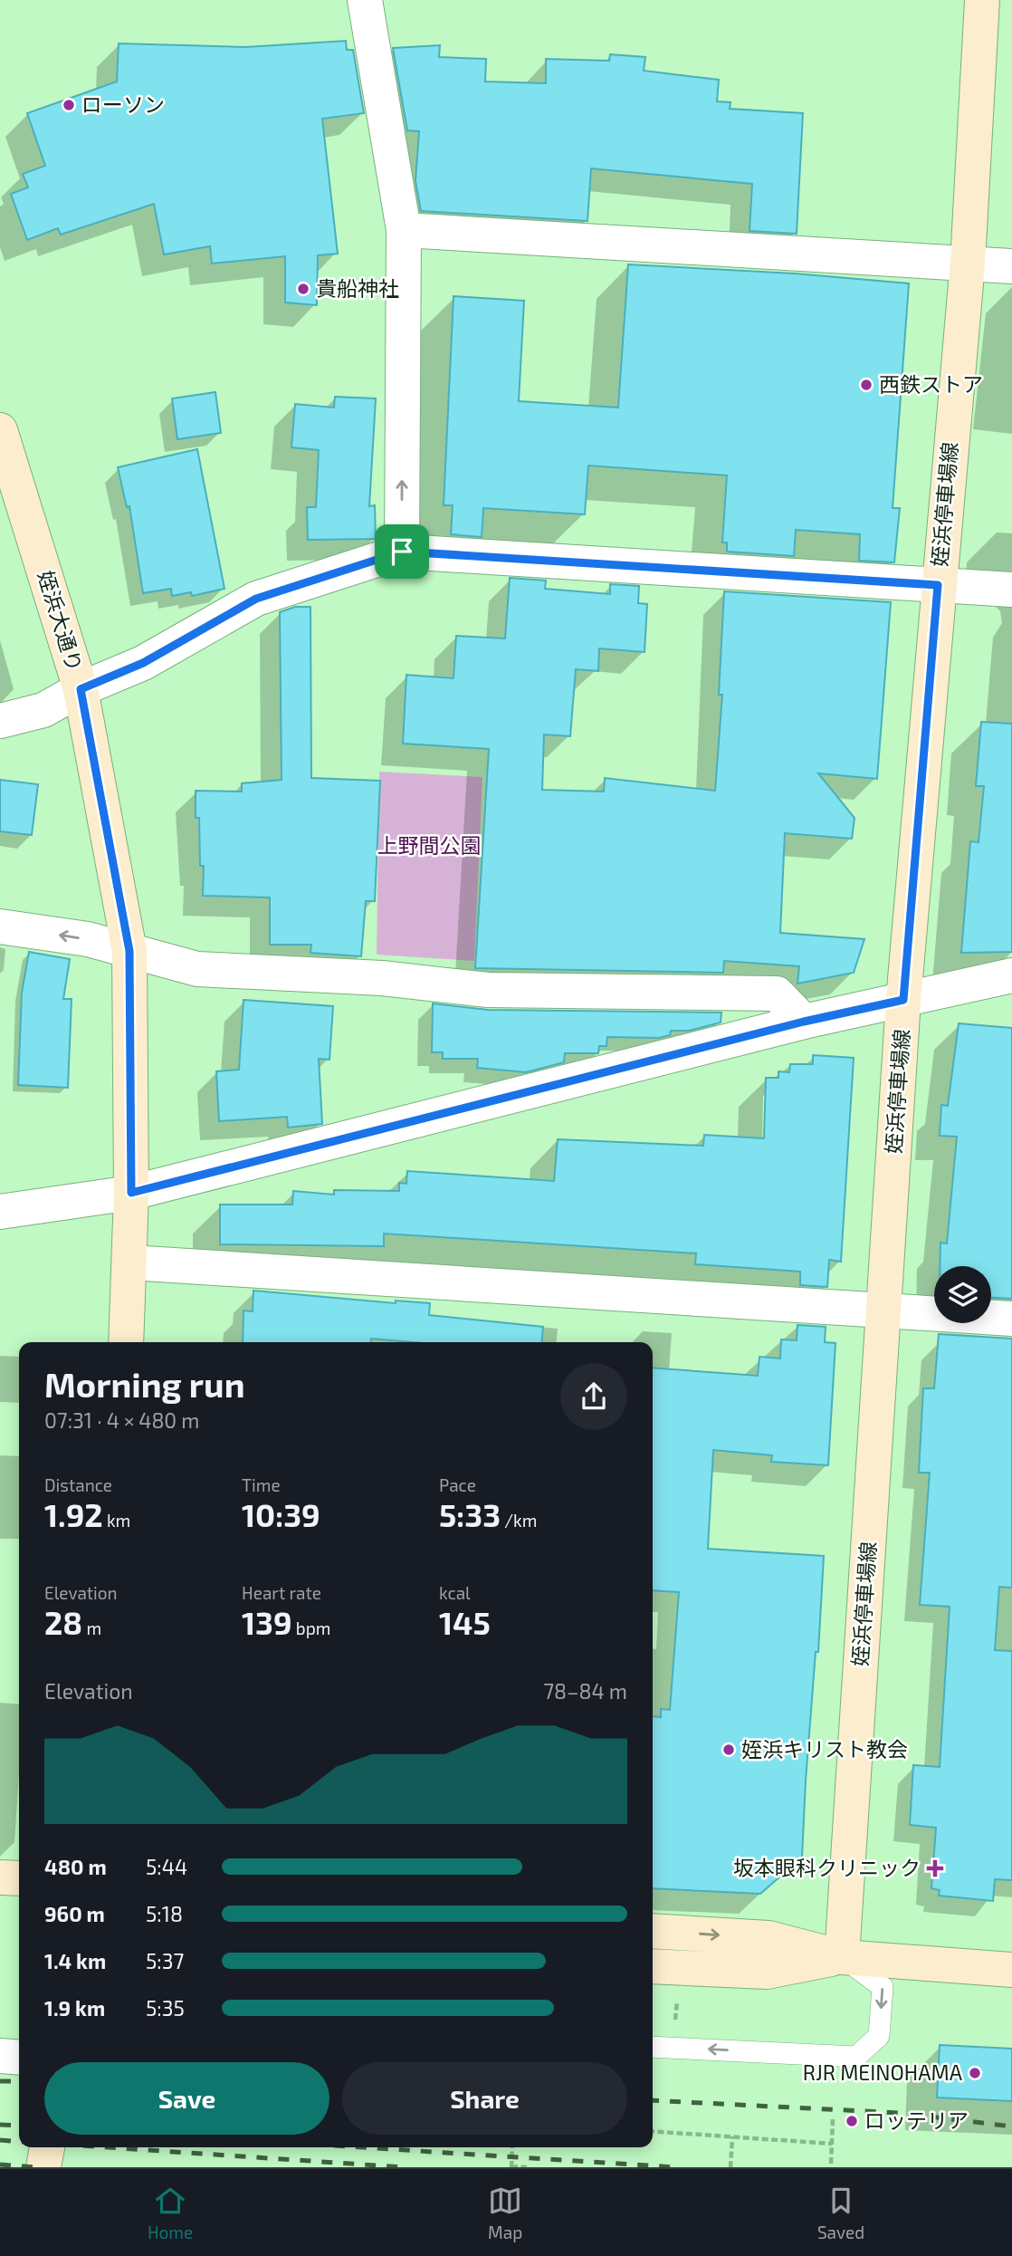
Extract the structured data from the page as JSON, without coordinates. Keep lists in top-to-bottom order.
{
  "streets": {
    "street": ["姪浜停車場線", "姪浜大通り"]
  },
  "parks": ["上野間公園"],
  "places": {
    "other": [
      "ローソン",
      "貴船神社",
      "西鉄ストア",
      "姪浜キリスト教会",
      "RJR MEINOHAMA",
      "ロッテリア"
    ],
    "health": ["坂本眼科クリニック"]
  },
  "page": {
    "heading": ["Morning run", "07:31 · 4 × 480 m"],
    "stats": [
      ["Distance", "1.92 km"],
      ["Time", "10:39"],
      ["Pace", "5:33 /km"],
      ["Elevation", "28 m"],
      ["Heart rate", "139 bpm"],
      ["kcal", "145"]
    ],
    "chart": ["Elevation", "78–84 m"],
    "list": [
      {
        "name": "480 m",
        "note": "5:44"
      },
      {
        "name": "960 m",
        "note": "5:18"
      },
      {
        "name": "1.4 km",
        "note": "5:37"
      },
      {
        "name": "1.9 km",
        "note": "5:35"
      }
    ],
    "buttons": ["Save", "Share"],
    "tabs": ["Home", "Map", "Saved"]
  }
}
